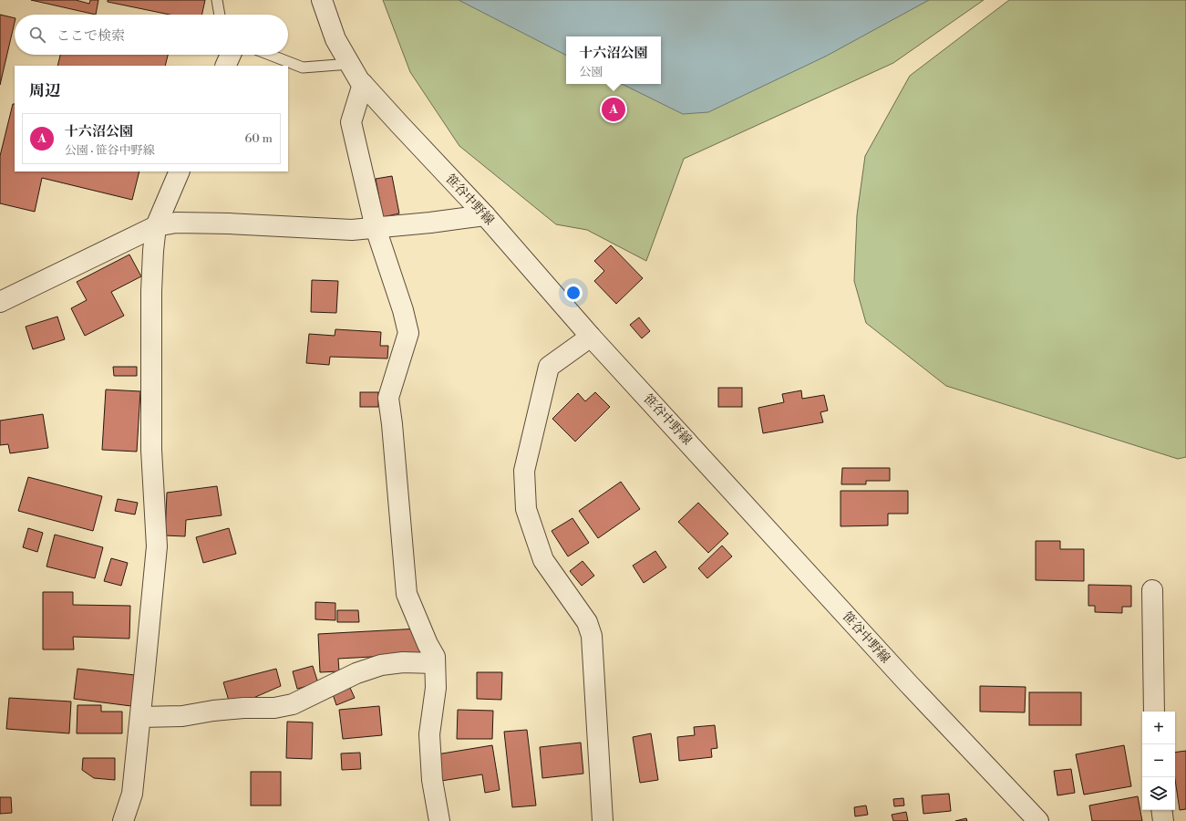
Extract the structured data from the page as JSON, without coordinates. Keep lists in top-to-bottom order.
{
  "streets": {
    "street": ["笹谷中野線"]
  },
  "page": {
    "search": "ここで検索",
    "popup": ["十六沼公園", "公園"],
    "heading": "周辺",
    "pins": "A",
    "list": [
      {
        "mark": "A",
        "name": "十六沼公園",
        "note": "公園 · 笹谷中野線",
        "value": "60 m"
      }
    ],
    "map_buttons": ["+", "−"]
  }
}
